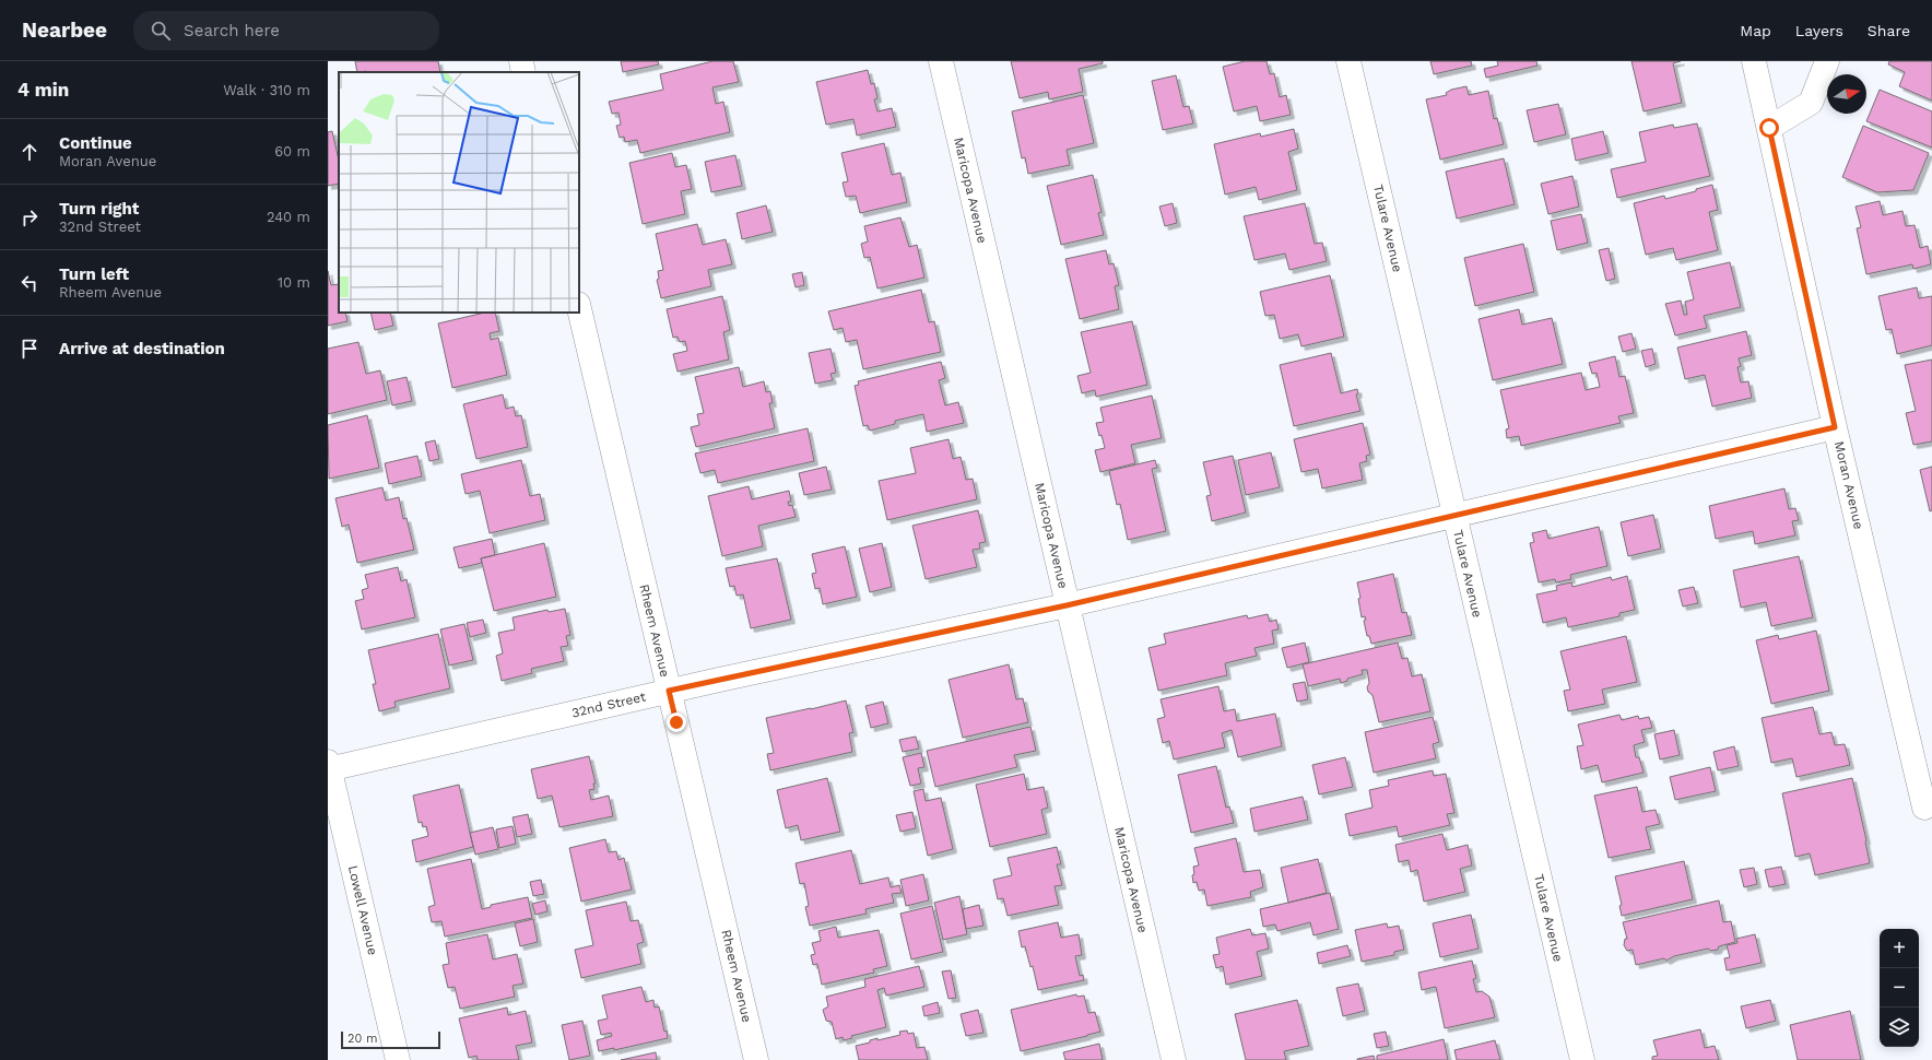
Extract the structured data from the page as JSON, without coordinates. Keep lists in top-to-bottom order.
{
  "streets": {
    "street": [
      "Maricopa Avenue",
      "Tulare Avenue",
      "Moran Avenue",
      "Rheem Avenue",
      "32nd Street",
      "Lowell Avenue"
    ]
  },
  "crossings": [
    ["Maricopa Avenue", "32nd Street"],
    ["Tulare Avenue", "32nd Street"],
    ["Moran Avenue", "32nd Street"],
    ["Rheem Avenue", "32nd Street"],
    ["32nd Street", "Lowell Avenue"]
  ],
  "scale_bar": "20 m",
  "north": "right",
  "page": {
    "header": "Nearbee",
    "search": "Search here",
    "nav": ["Map", "Layers", "Share"],
    "heading": ["4 min", "Walk · 310 m"],
    "list": [
      ["Continue", "Moran Avenue", "60 m"],
      ["Turn right", "32nd Street", "240 m"],
      ["Turn left", "Rheem Avenue", "10 m"],
      "Arrive at destination"
    ],
    "map_buttons": ["+", "−"],
    "scale": "20 m"
  }
}
